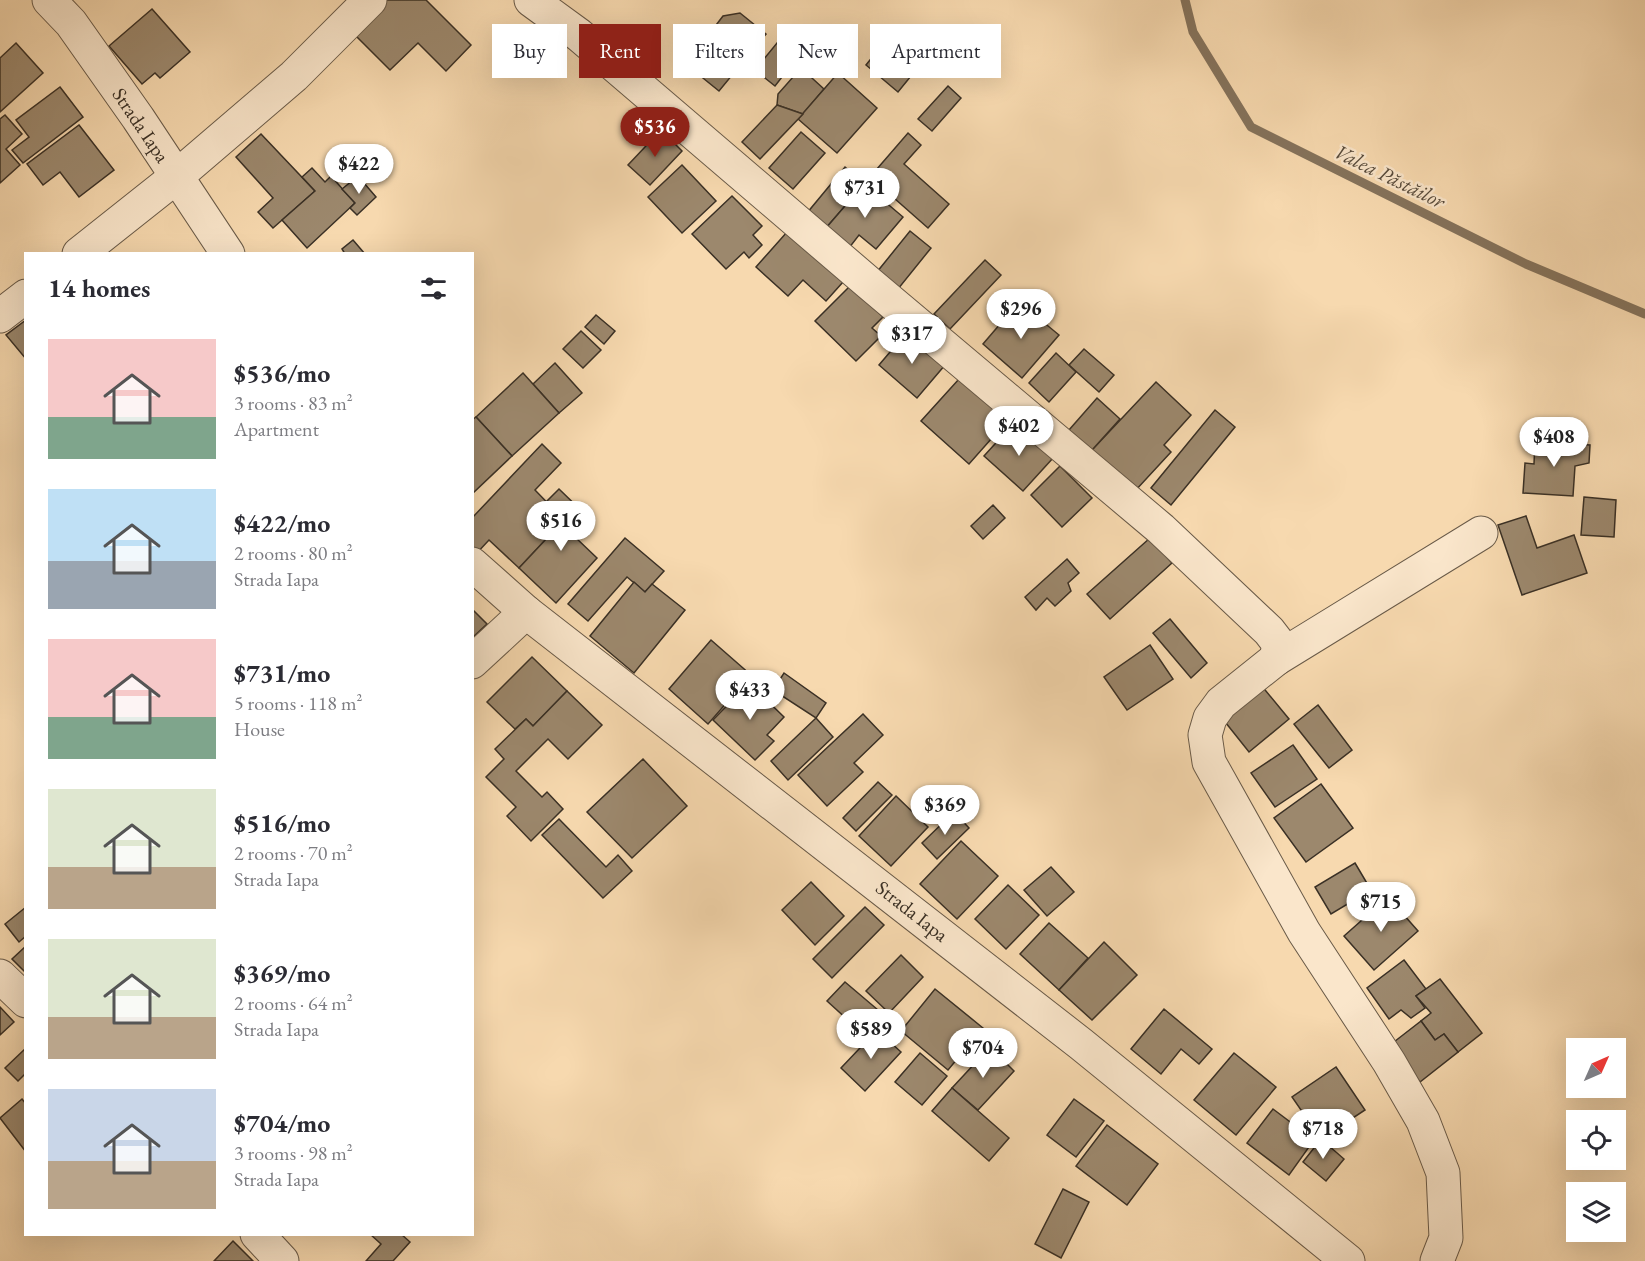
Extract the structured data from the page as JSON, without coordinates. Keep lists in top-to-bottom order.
{
  "streets": {
    "street": ["Strada Iapa"]
  },
  "water": ["Valea Păstăilor"],
  "north": "top right",
  "page": {
    "chip": [
      "Buy",
      "Rent",
      "Filters",
      "New",
      "Apartment"
    ],
    "price": [
      "$536",
      "$422",
      "$731",
      "$296",
      "$317",
      "$402",
      "$408",
      "$516",
      "$433",
      "$369",
      "$715",
      "$589",
      "$704",
      "$718"
    ],
    "heading": "14 homes",
    "list": [
      {
        "name": "$536/mo",
        "note": "3 rooms · 83 m² · Apartment"
      },
      {
        "name": "$422/mo",
        "note": "2 rooms · 80 m² · Strada Iapa"
      },
      {
        "name": "$731/mo",
        "note": "5 rooms · 118 m² · House"
      },
      {
        "name": "$516/mo",
        "note": "2 rooms · 70 m² · Strada Iapa"
      },
      {
        "name": "$369/mo",
        "note": "2 rooms · 64 m² · Strada Iapa"
      },
      {
        "name": "$704/mo",
        "note": "3 rooms · 98 m² · Strada Iapa"
      }
    ]
  }
}
